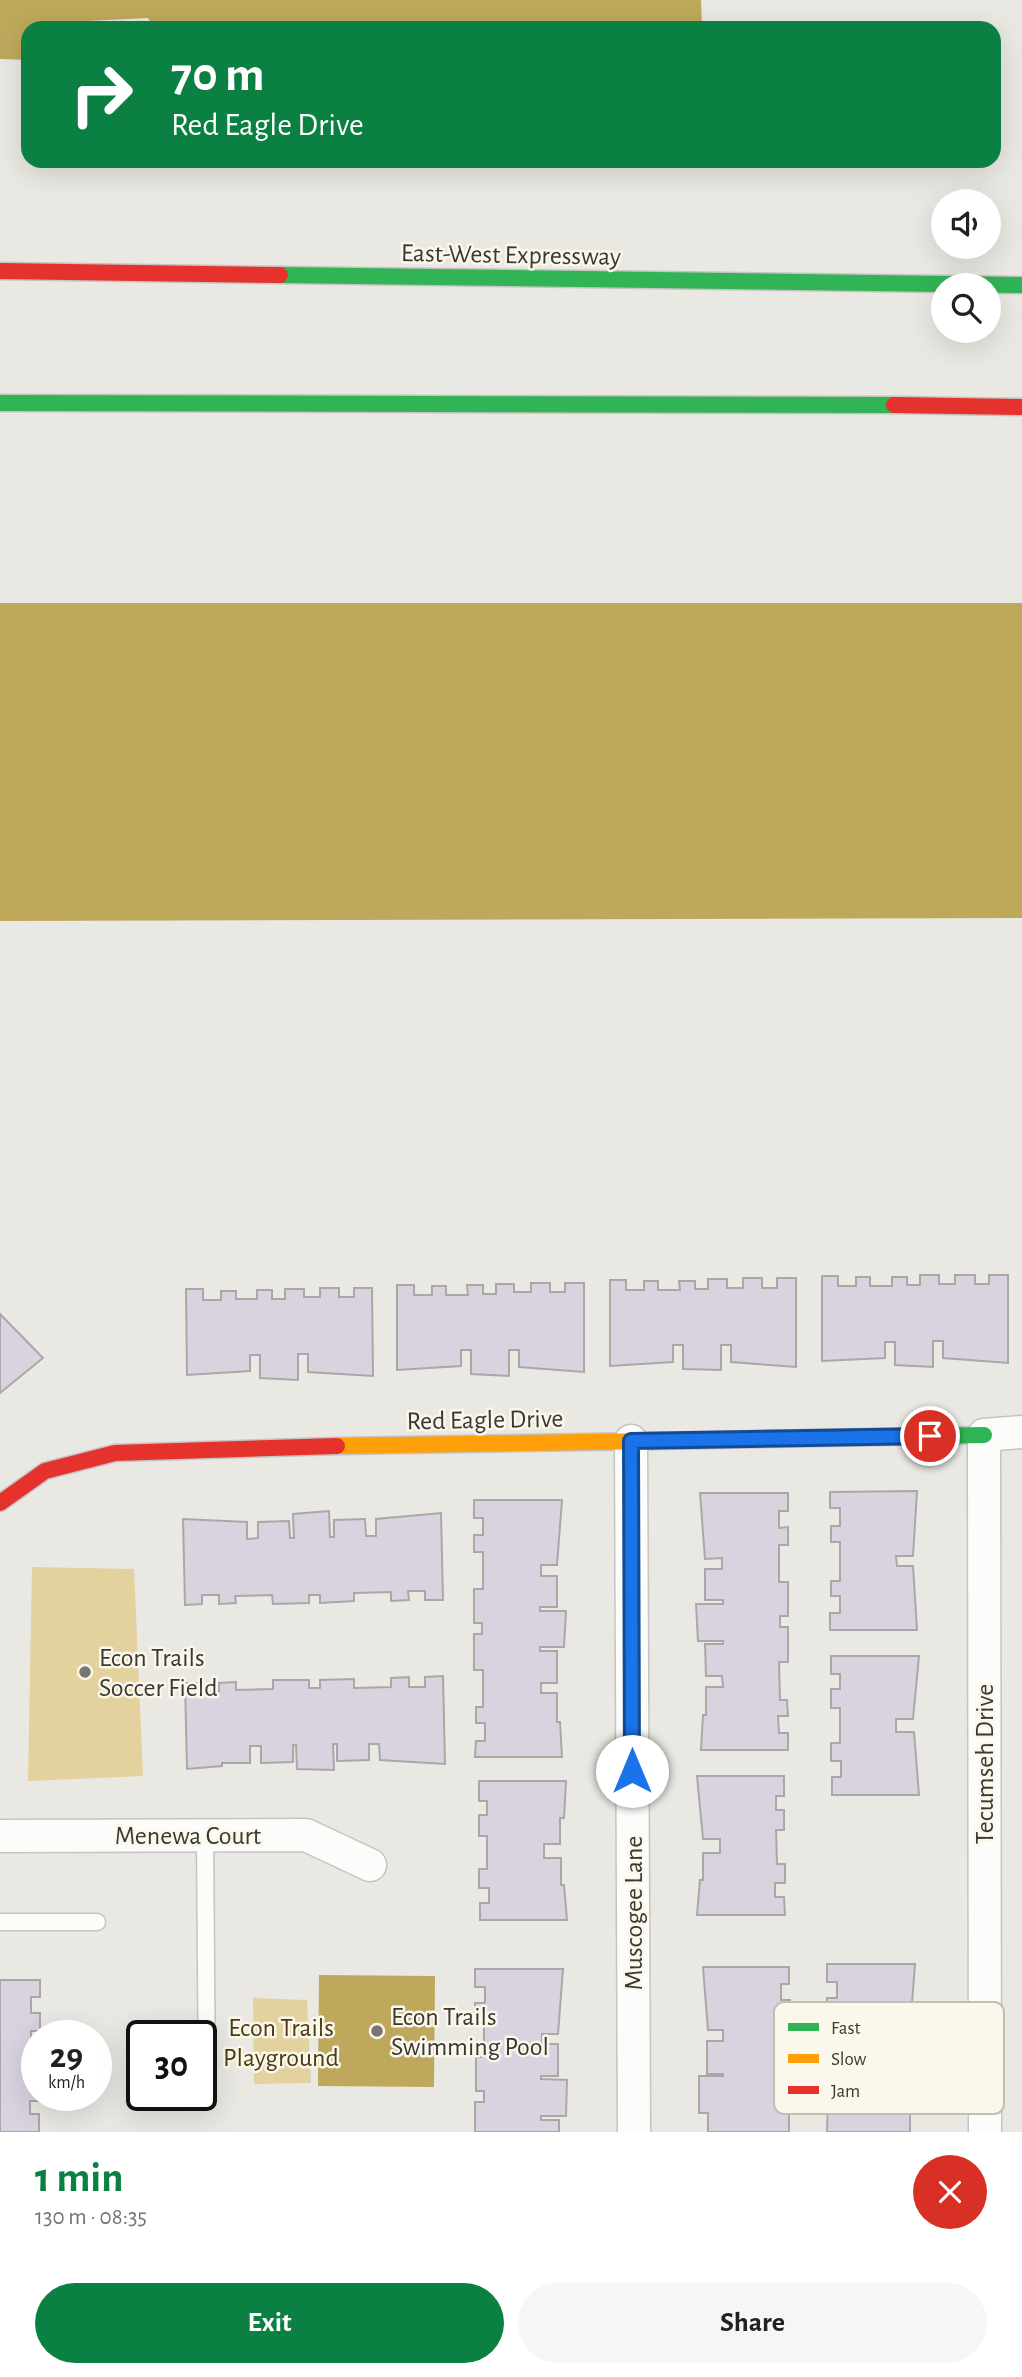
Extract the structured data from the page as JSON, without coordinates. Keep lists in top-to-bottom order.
{
  "streets": {
    "main road": ["East-West Expressway", "Red Eagle Drive"],
    "street": ["Tecumseh Drive", "Menewa Court", "Muscogee Lane"]
  },
  "crossings": [
    ["Red Eagle Drive", "Tecumseh Drive"],
    ["Red Eagle Drive", "Muscogee Lane"]
  ],
  "parks": ["Econ Trails Playground"],
  "places": ["Econ Trails Soccer Field", "Econ Trails Swimming Pool"],
  "legend": ["Fast", "Slow", "Jam"],
  "page": {
    "turn": ["70 m", "Red Eagle Drive"],
    "speed": "29 km/h",
    "limit": "30",
    "heading": ["1 min", "130 m · 08:35"],
    "buttons": ["Exit", "Share"]
  }
}
